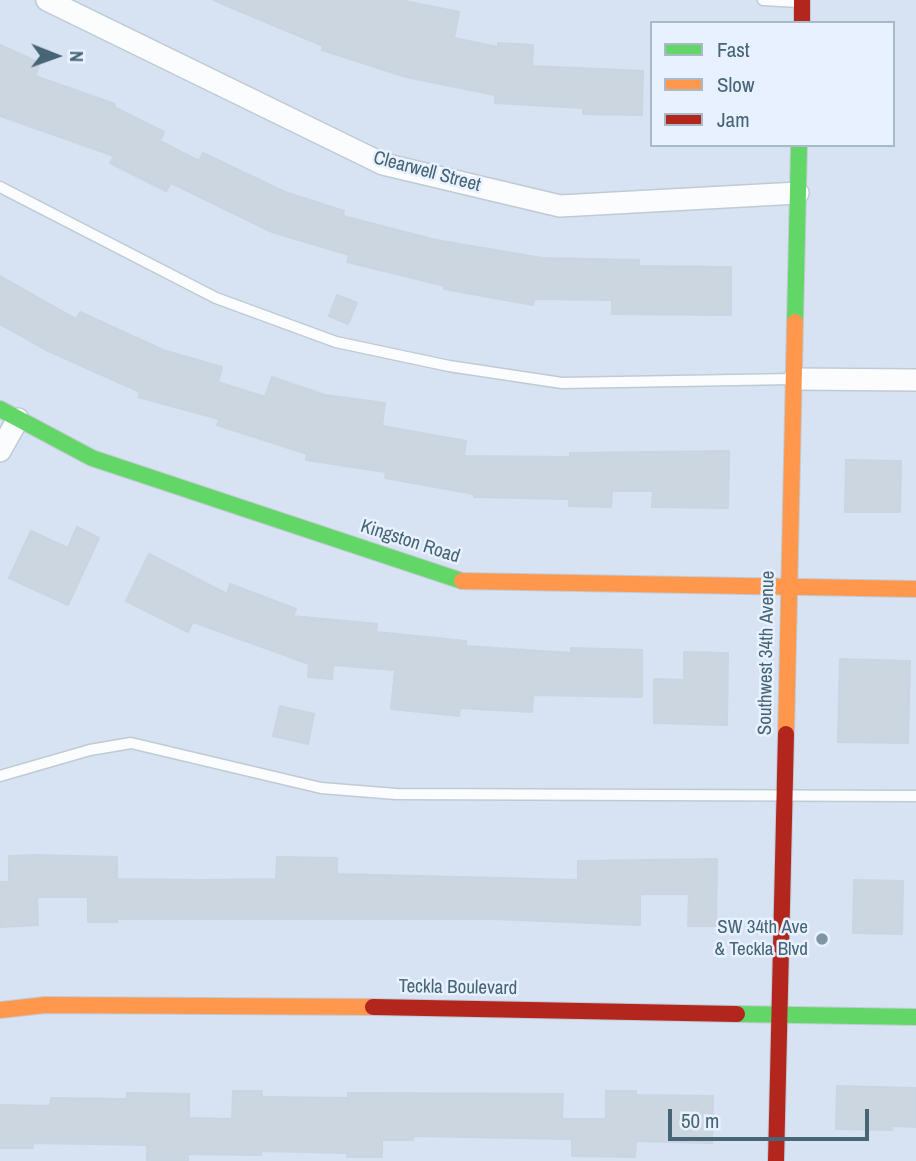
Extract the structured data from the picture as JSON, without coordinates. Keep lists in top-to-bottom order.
{
  "streets": {
    "main road": ["Kingston Road", "Southwest 34th Avenue", "Teckla Boulevard"],
    "street": ["Clearwell Street"]
  },
  "crossings": [
    ["Clearwell Street", "Southwest 34th Avenue"],
    ["Kingston Road", "Southwest 34th Avenue"],
    ["Southwest 34th Avenue", "Teckla Boulevard"]
  ],
  "places": ["SW 34th Ave & Teckla Blvd"],
  "legend": ["Fast", "Slow", "Jam"],
  "scale_bar": "50 m",
  "north": "right"
}
